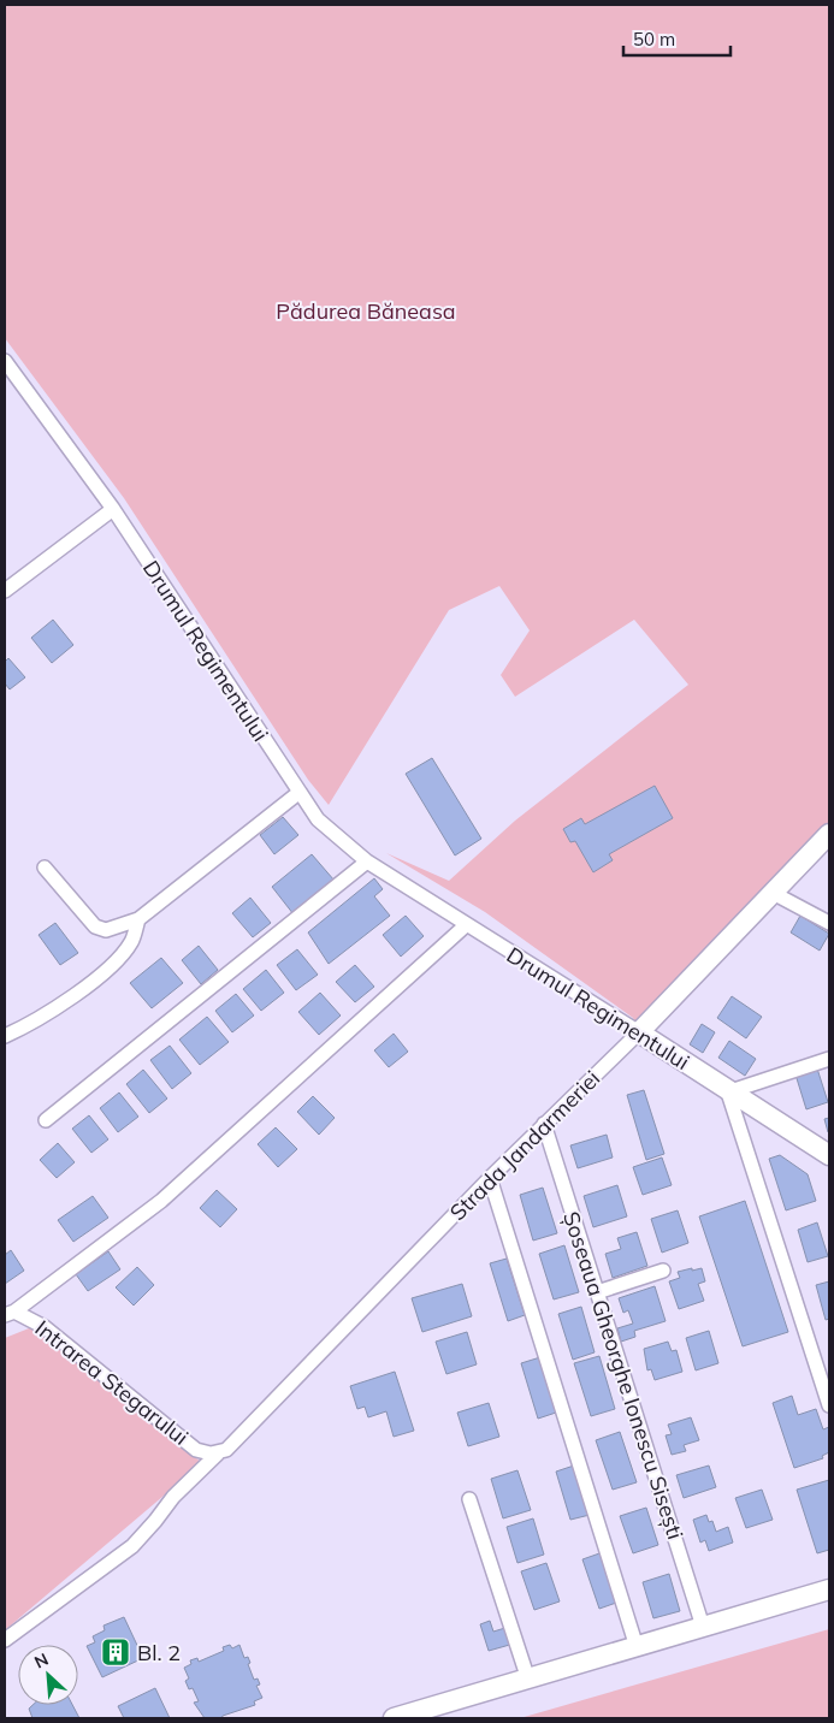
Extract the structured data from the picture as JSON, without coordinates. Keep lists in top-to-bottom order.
{
  "streets": {
    "street": [
      "Drumul Regimentului",
      "Strada Jandarmeriei",
      "Șoseaua Gheorghe Ionescu Sisești",
      "Intrarea Stegarului"
    ]
  },
  "crossings": [
    ["Drumul Regimentului", "Strada Jandarmeriei"],
    ["Strada Jandarmeriei", "Șoseaua Gheorghe Ionescu Sisești"],
    ["Strada Jandarmeriei", "Intrarea Stegarului"]
  ],
  "parks": ["Pădurea Băneasa"],
  "places": {
    "building": ["Bl. 2"]
  },
  "scale_bar": "50 m",
  "north": "top left"
}
